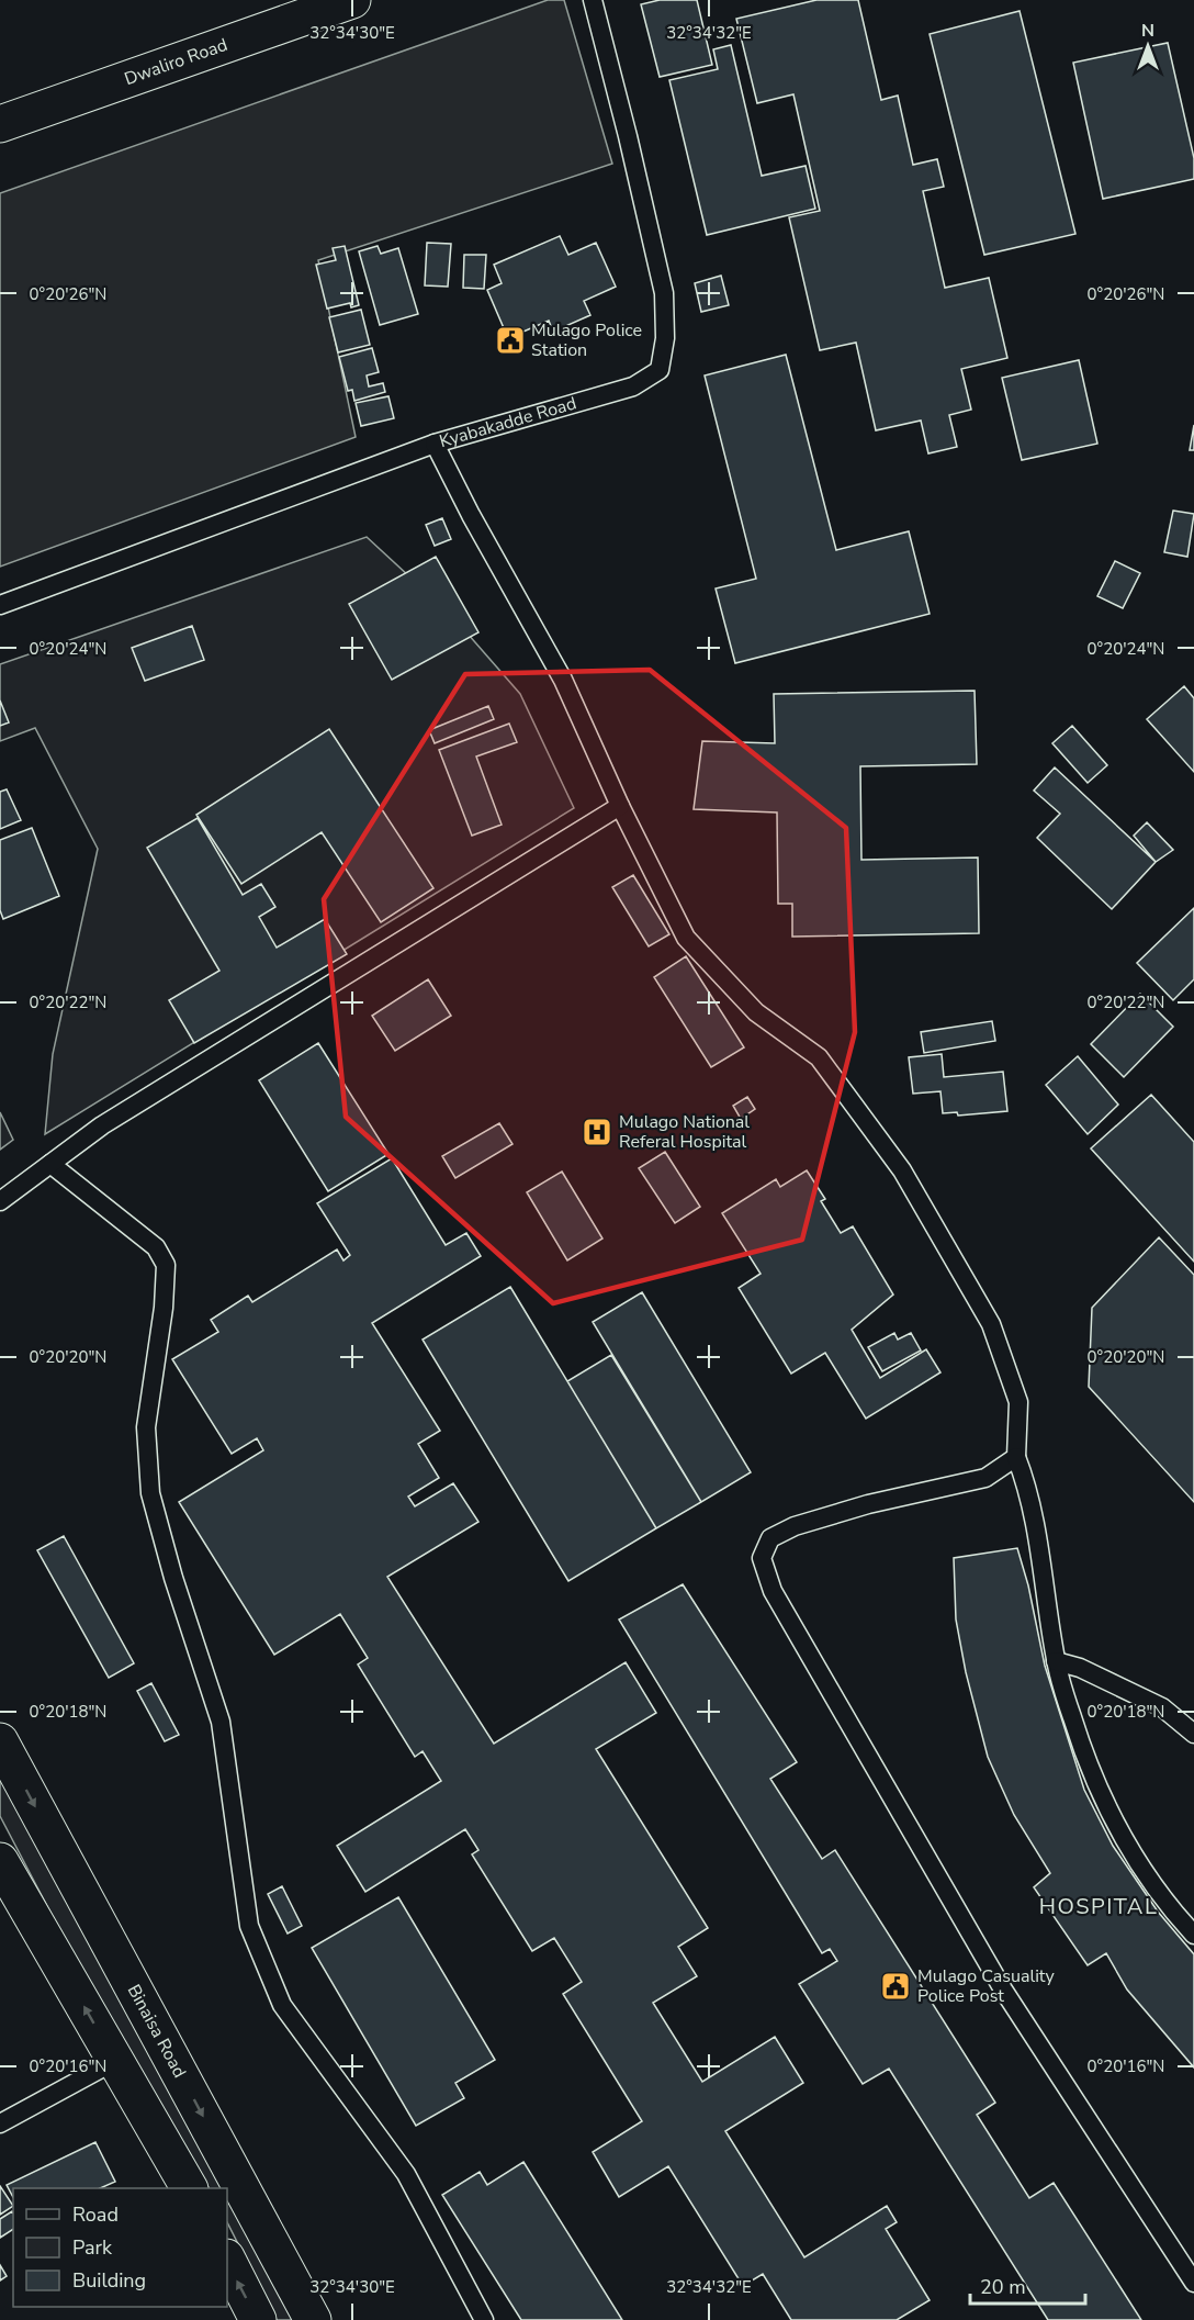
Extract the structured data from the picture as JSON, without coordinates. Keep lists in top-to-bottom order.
{
  "streets": {
    "main road": ["Dwaliro Road", "Binaisa Road"],
    "lane": ["Kyabakadde Road"]
  },
  "districts": ["HOSPITAL"],
  "places": {
    "public building": ["Mulago Police Station", "Mulago Casuality Police Post"],
    "hospital": ["Mulago National Referal Hospital"]
  },
  "legend": ["Road", "Park", "Building"],
  "scale_bar": "20 m",
  "north": "top",
  "coordinates": [
    "32°34'30\"E",
    "32°34'32\"E",
    "0°20'26\"N",
    "0°20'24\"N",
    "0°20'22\"N",
    "0°20'20\"N",
    "0°20'18\"N",
    "0°20'16\"N"
  ]
}
